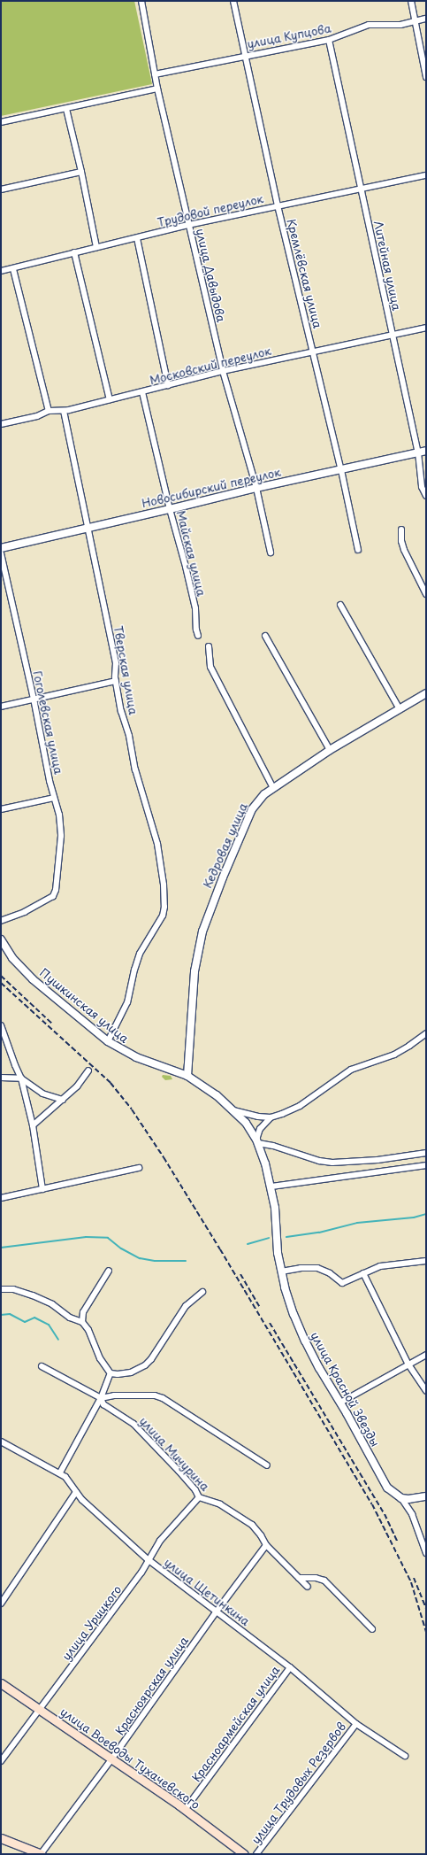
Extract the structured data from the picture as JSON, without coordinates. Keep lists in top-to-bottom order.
{
  "streets": {
    "main road": ["улица Воеводы Тухачевского"],
    "street": [
      "улица Купцова",
      "Трудовой переулок",
      "Литейная улица",
      "Кремлёвская улица",
      "улица Давыдова",
      "Московский переулок",
      "Новосибирский переулок",
      "Майская улица",
      "Тверская улица",
      "Гоголевская улица",
      "Кедровая улица",
      "Пушкинская улица",
      "улица Красной Звезды",
      "улица Мичурина",
      "улица Щетинкина",
      "улица Урицкого",
      "Красноярская улица",
      "Красноармейская улица",
      "улица Трудовых Резервов"
    ]
  },
  "crossings": [
    ["улица Купцова", "Литейная улица"],
    ["улица Купцова", "Кремлёвская улица"],
    ["улица Купцова", "улица Давыдова"],
    ["Трудовой переулок", "Литейная улица"],
    ["Трудовой переулок", "Кремлёвская улица"],
    ["Трудовой переулок", "улица Давыдова"],
    ["Литейная улица", "Московский переулок"],
    ["Литейная улица", "Новосибирский переулок"],
    ["Кремлёвская улица", "Московский переулок"],
    ["Кремлёвская улица", "Новосибирский переулок"],
    ["улица Давыдова", "Московский переулок"],
    ["улица Давыдова", "Новосибирский переулок"],
    ["Московский переулок", "Майская улица"],
    ["Московский переулок", "Тверская улица"],
    ["Новосибирский переулок", "Майская улица"],
    ["Новосибирский переулок", "Тверская улица"],
    ["Тверская улица", "Пушкинская улица"],
    ["Кедровая улица", "Пушкинская улица"],
    ["Пушкинская улица", "улица Красной Звезды"],
    ["улица Мичурина", "улица Урицкого"],
    ["улица Мичурина", "Красноярская улица"],
    ["улица Щетинкина", "улица Урицкого"],
    ["улица Щетинкина", "Красноярская улица"],
    ["улица Щетинкина", "Красноармейская улица"],
    ["улица Щетинкина", "улица Трудовых Резервов"],
    ["улица Урицкого", "улица Воеводы Тухачевского"],
    ["Красноярская улица", "улица Воеводы Тухачевского"],
    ["Красноармейская улица", "улица Воеводы Тухачевского"]
  ]
}
